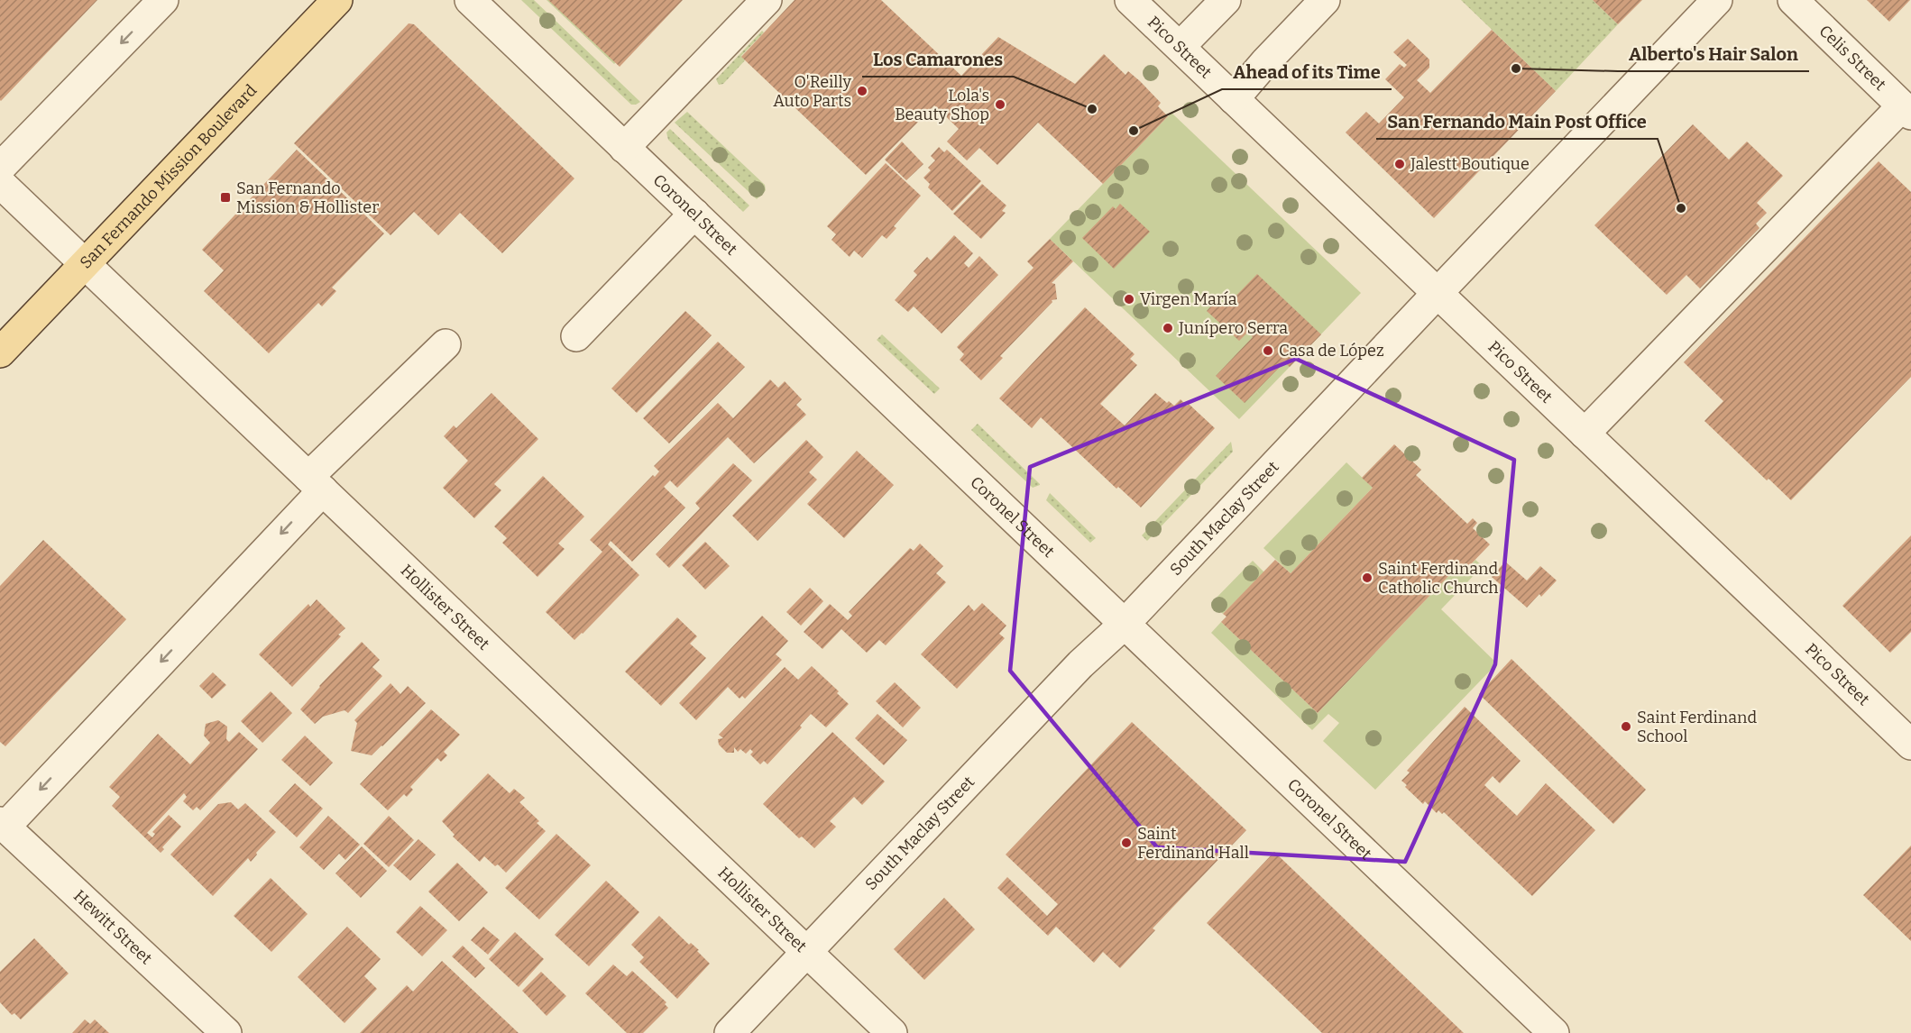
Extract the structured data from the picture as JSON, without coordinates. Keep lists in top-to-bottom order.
{
  "streets": {
    "main road": ["San Fernando Mission Boulevard"],
    "street": [
      "Pico Street",
      "Celis Street",
      "Coronel Street",
      "South Maclay Street",
      "Hollister Street",
      "Hewitt Street"
    ]
  },
  "crossings": [
    ["Pico Street", "South Maclay Street"],
    ["San Fernando Mission Boulevard", "Hollister Street"],
    ["Coronel Street", "South Maclay Street"],
    ["South Maclay Street", "Hollister Street"]
  ],
  "places": {
    "other": [
      "Alberto's Hair Salon",
      "O'Reilly Auto Parts",
      "Lola's Beauty Shop",
      "Los Camarones",
      "Ahead of its Time",
      "Jalestt Boutique",
      "San Fernando Main Post Office",
      "Virgen María",
      "Junípero Serra",
      "Casa de López",
      "Saint Ferdinand Catholic Church",
      "Saint Ferdinand School",
      "Saint Ferdinand Hall"
    ],
    "transit": ["San Fernando Mission & Hollister"]
  }
}
